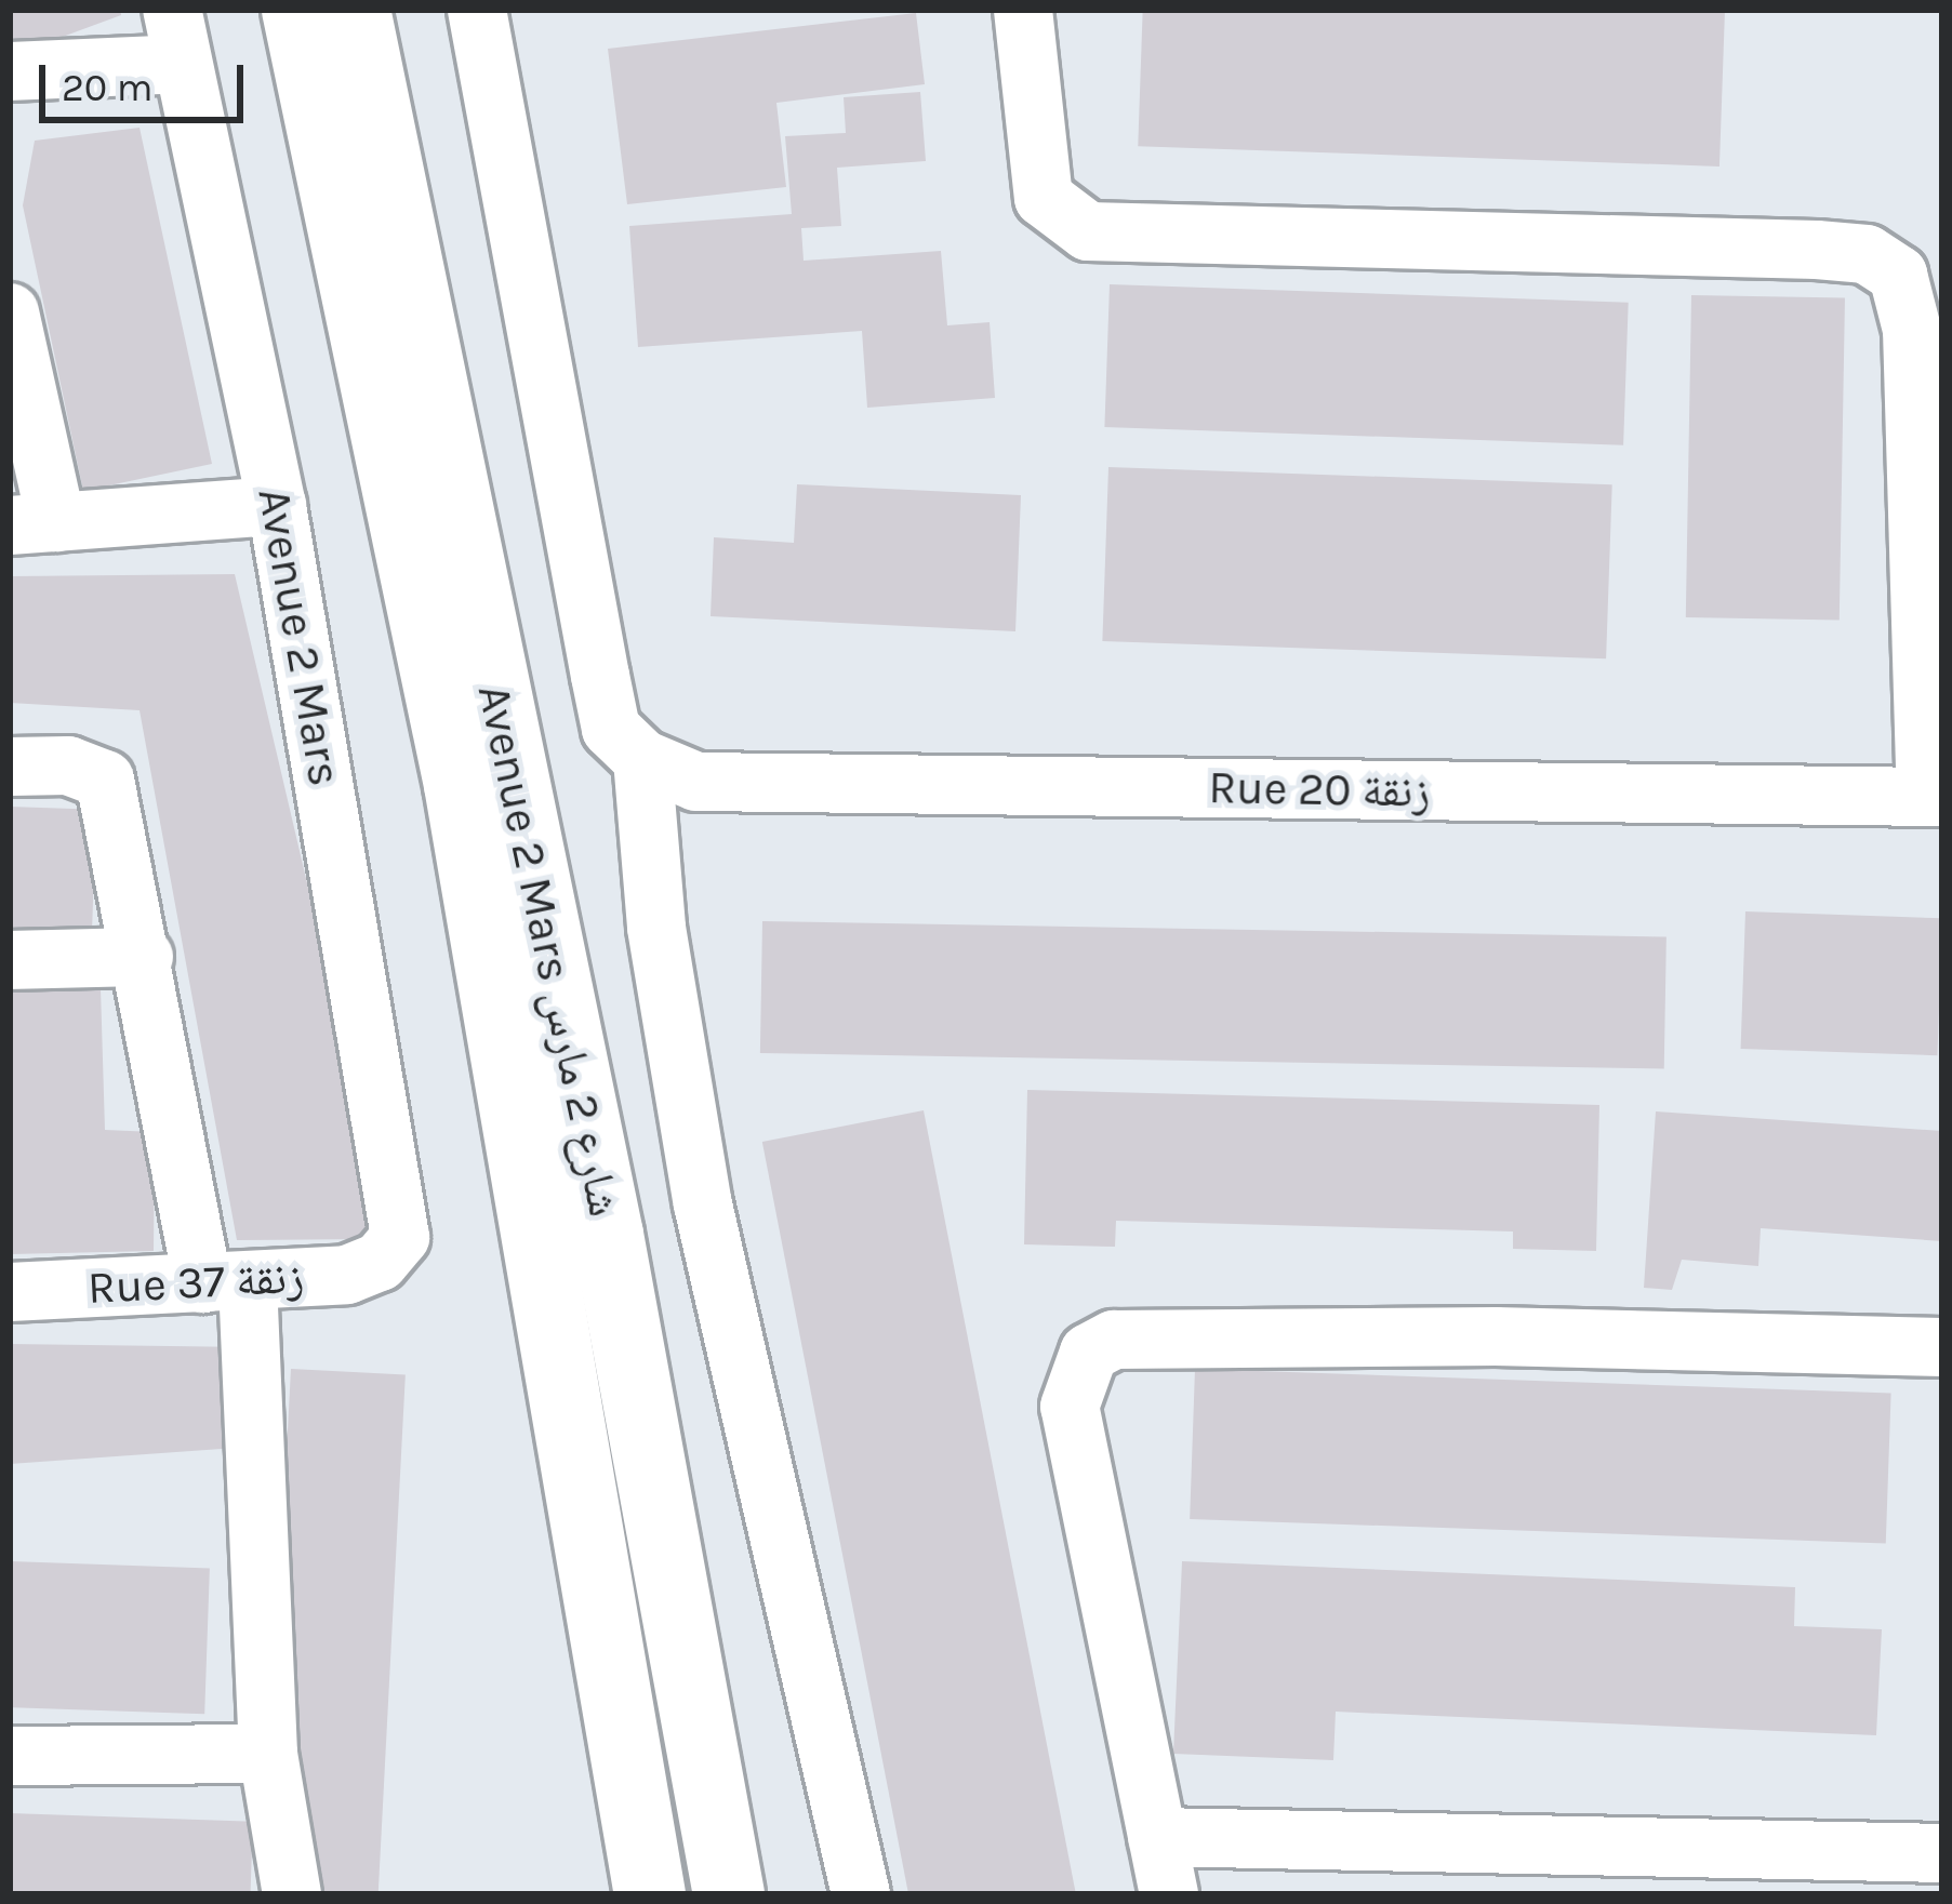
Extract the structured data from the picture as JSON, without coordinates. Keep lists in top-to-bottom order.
{
  "streets": {
    "main road": ["Avenue 2 Mars شارع 2 مارس"],
    "street": ["Avenue 2 Mars", "Rue 20 زنقة", "Rue 37 زنقة"]
  },
  "crossings": [
    ["Avenue 2 Mars", "Rue 37 زنقة"]
  ],
  "scale_bar": "20 m"
}
